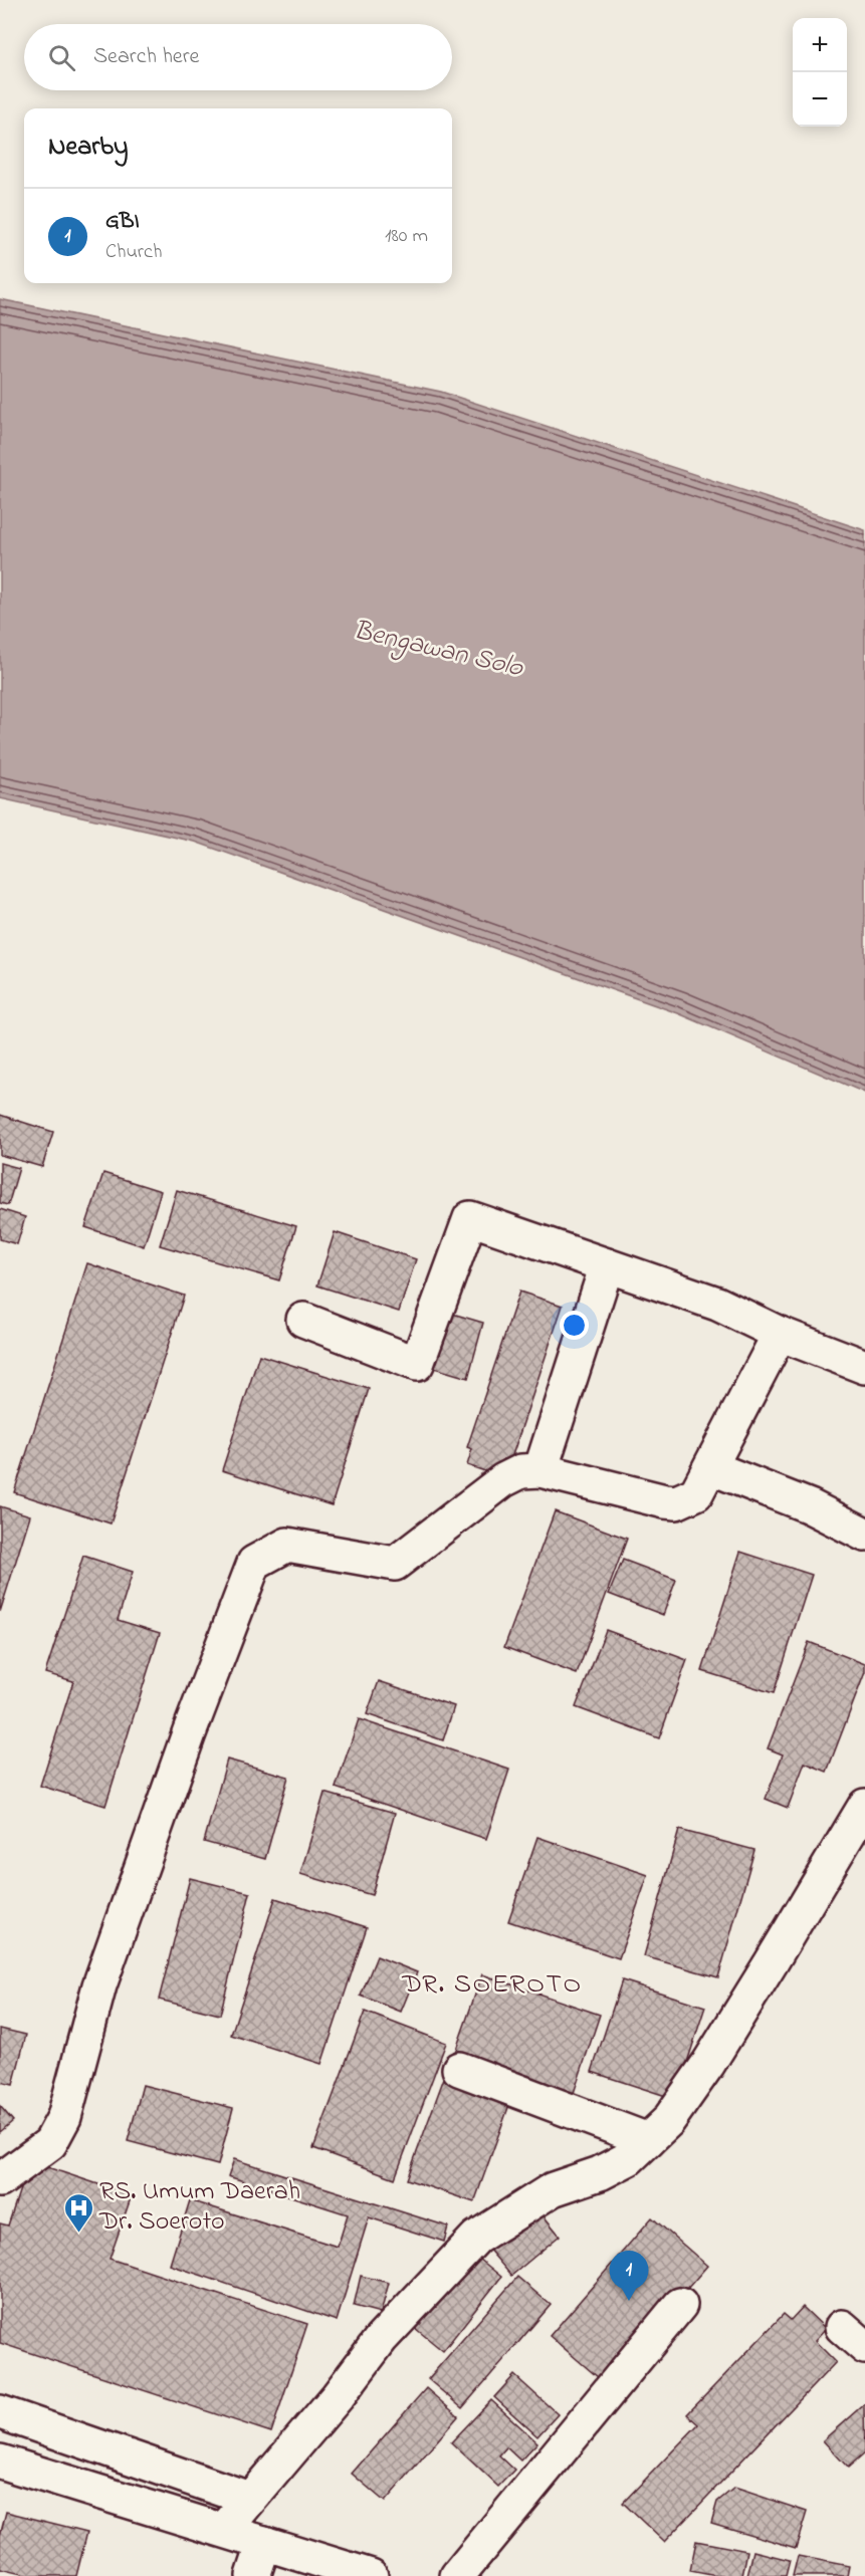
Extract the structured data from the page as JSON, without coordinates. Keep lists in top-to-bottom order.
{
  "districts": ["DR. SOEROTO"],
  "water": ["Bengawan Solo"],
  "places": {
    "hospital": ["RS. Umum Daerah Dr. Soeroto"]
  },
  "page": {
    "map_buttons": ["+", "−"],
    "search": "Search here",
    "heading": "Nearby",
    "list": [
      {
        "mark": "1",
        "name": "GBI",
        "note": "Church",
        "value": "180 m"
      }
    ],
    "pins": "1"
  }
}
